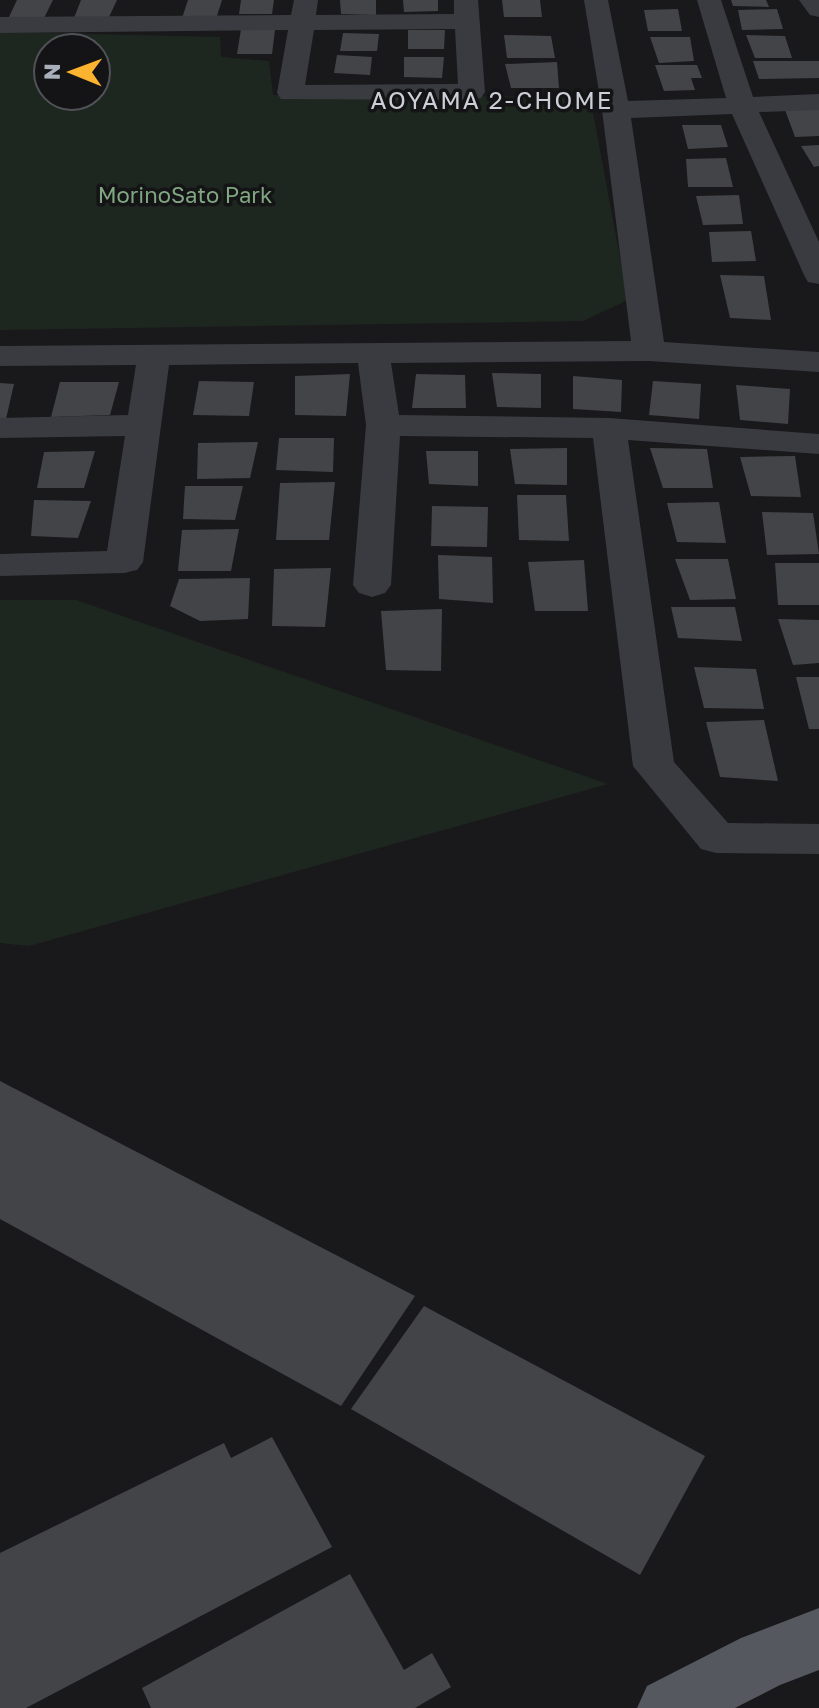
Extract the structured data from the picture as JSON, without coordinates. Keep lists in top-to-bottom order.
{
  "districts": ["AOYAMA 2-CHOME"],
  "parks": ["MorinoSato Park"],
  "north": "left"
}
